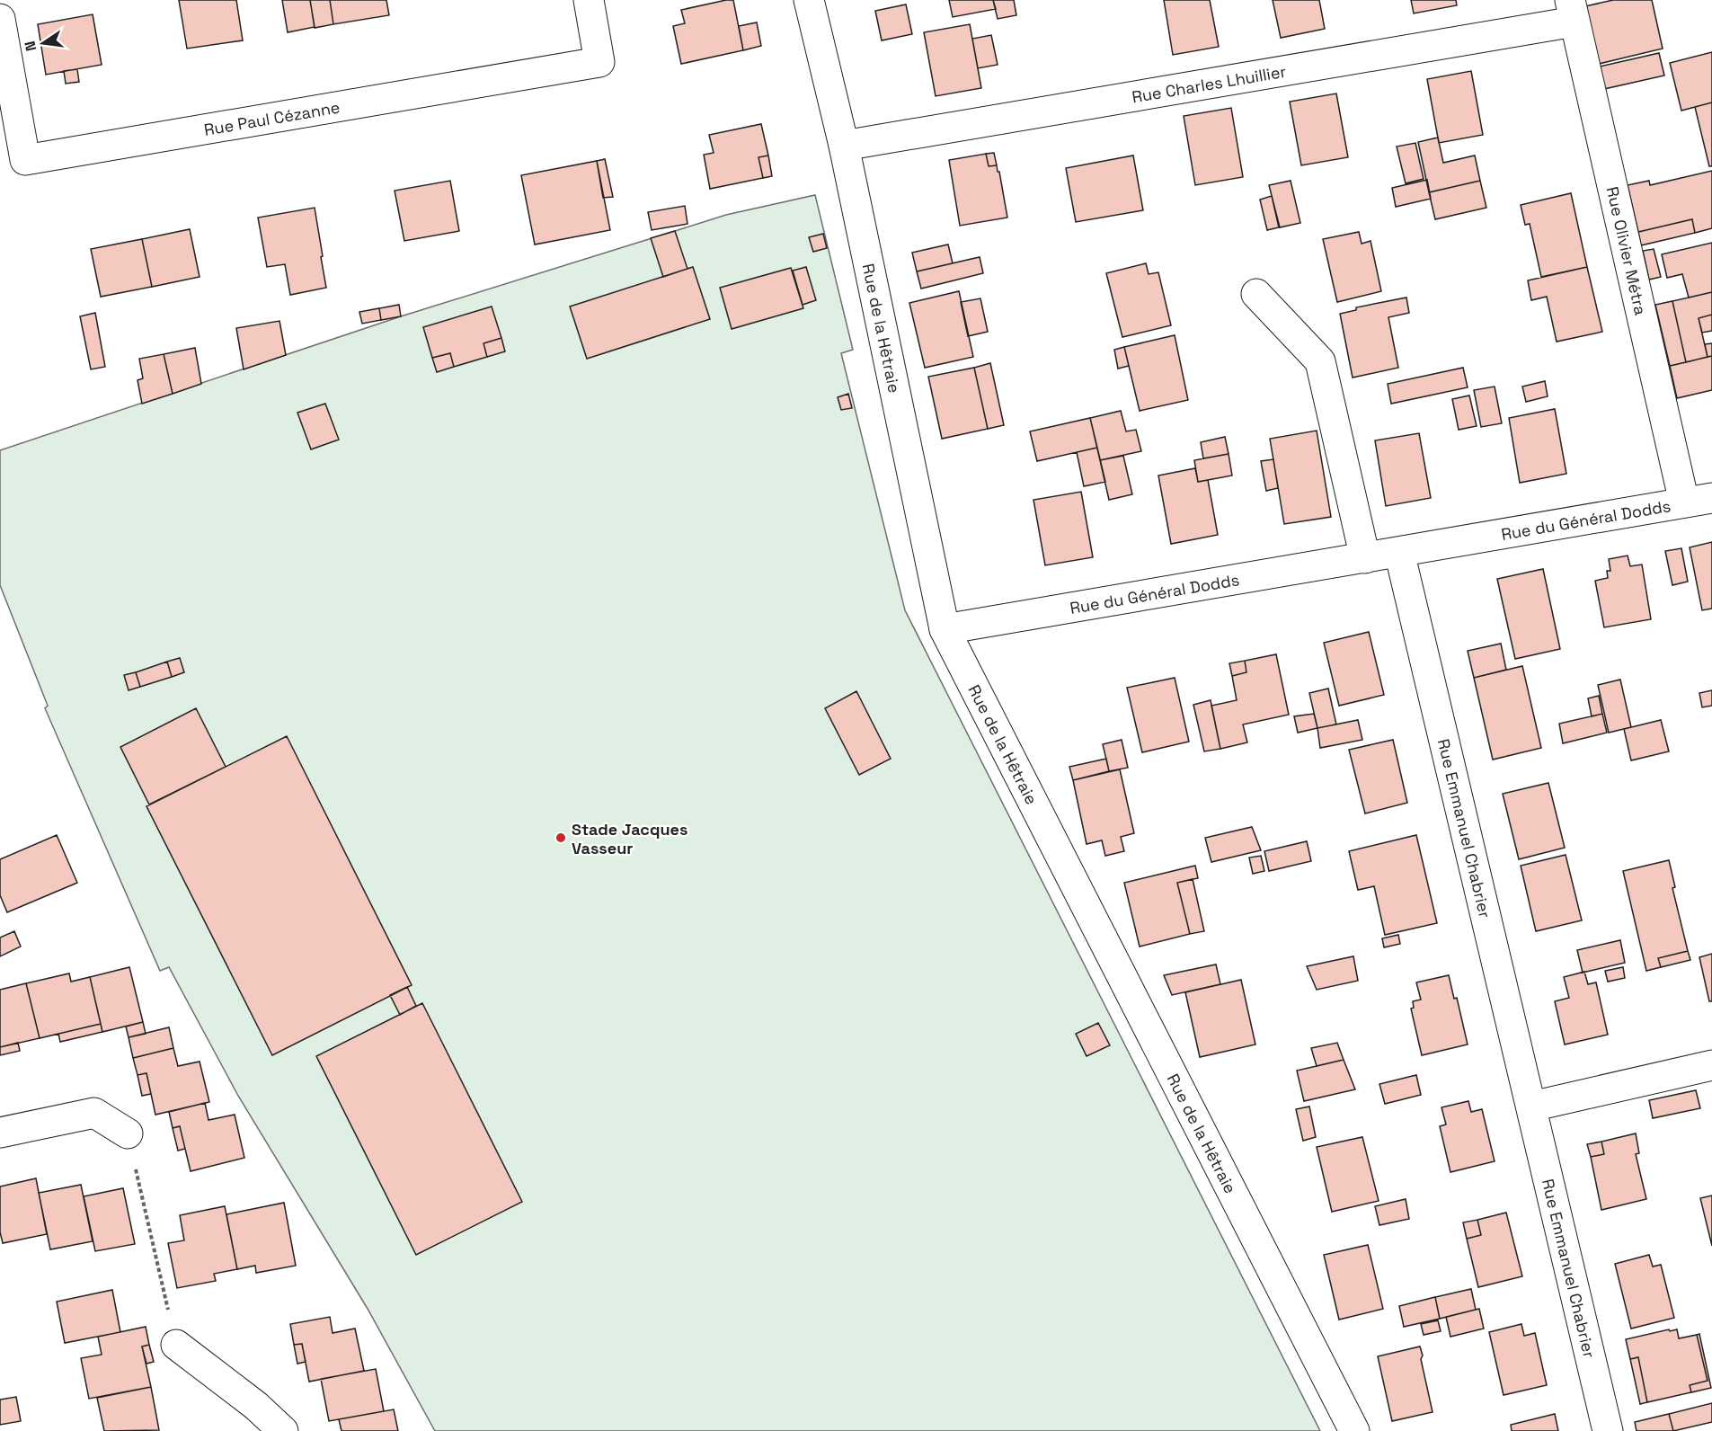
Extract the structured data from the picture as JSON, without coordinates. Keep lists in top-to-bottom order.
{
  "streets": {
    "street": [
      "Rue Charles Lhuillier",
      "Rue Paul Cézanne",
      "Rue Olivier Métra",
      "Rue de la Hêtraie",
      "Rue du Général Dodds",
      "Rue Emmanuel Chabrier"
    ]
  },
  "crossings": [
    ["Rue Charles Lhuillier", "Rue Olivier Métra"],
    ["Rue Charles Lhuillier", "Rue de la Hêtraie"],
    ["Rue Olivier Métra", "Rue du Général Dodds"],
    ["Rue de la Hêtraie", "Rue du Général Dodds"],
    ["Rue du Général Dodds", "Rue Emmanuel Chabrier"]
  ],
  "places": ["Stade Jacques Vasseur"],
  "north": "left"
}
